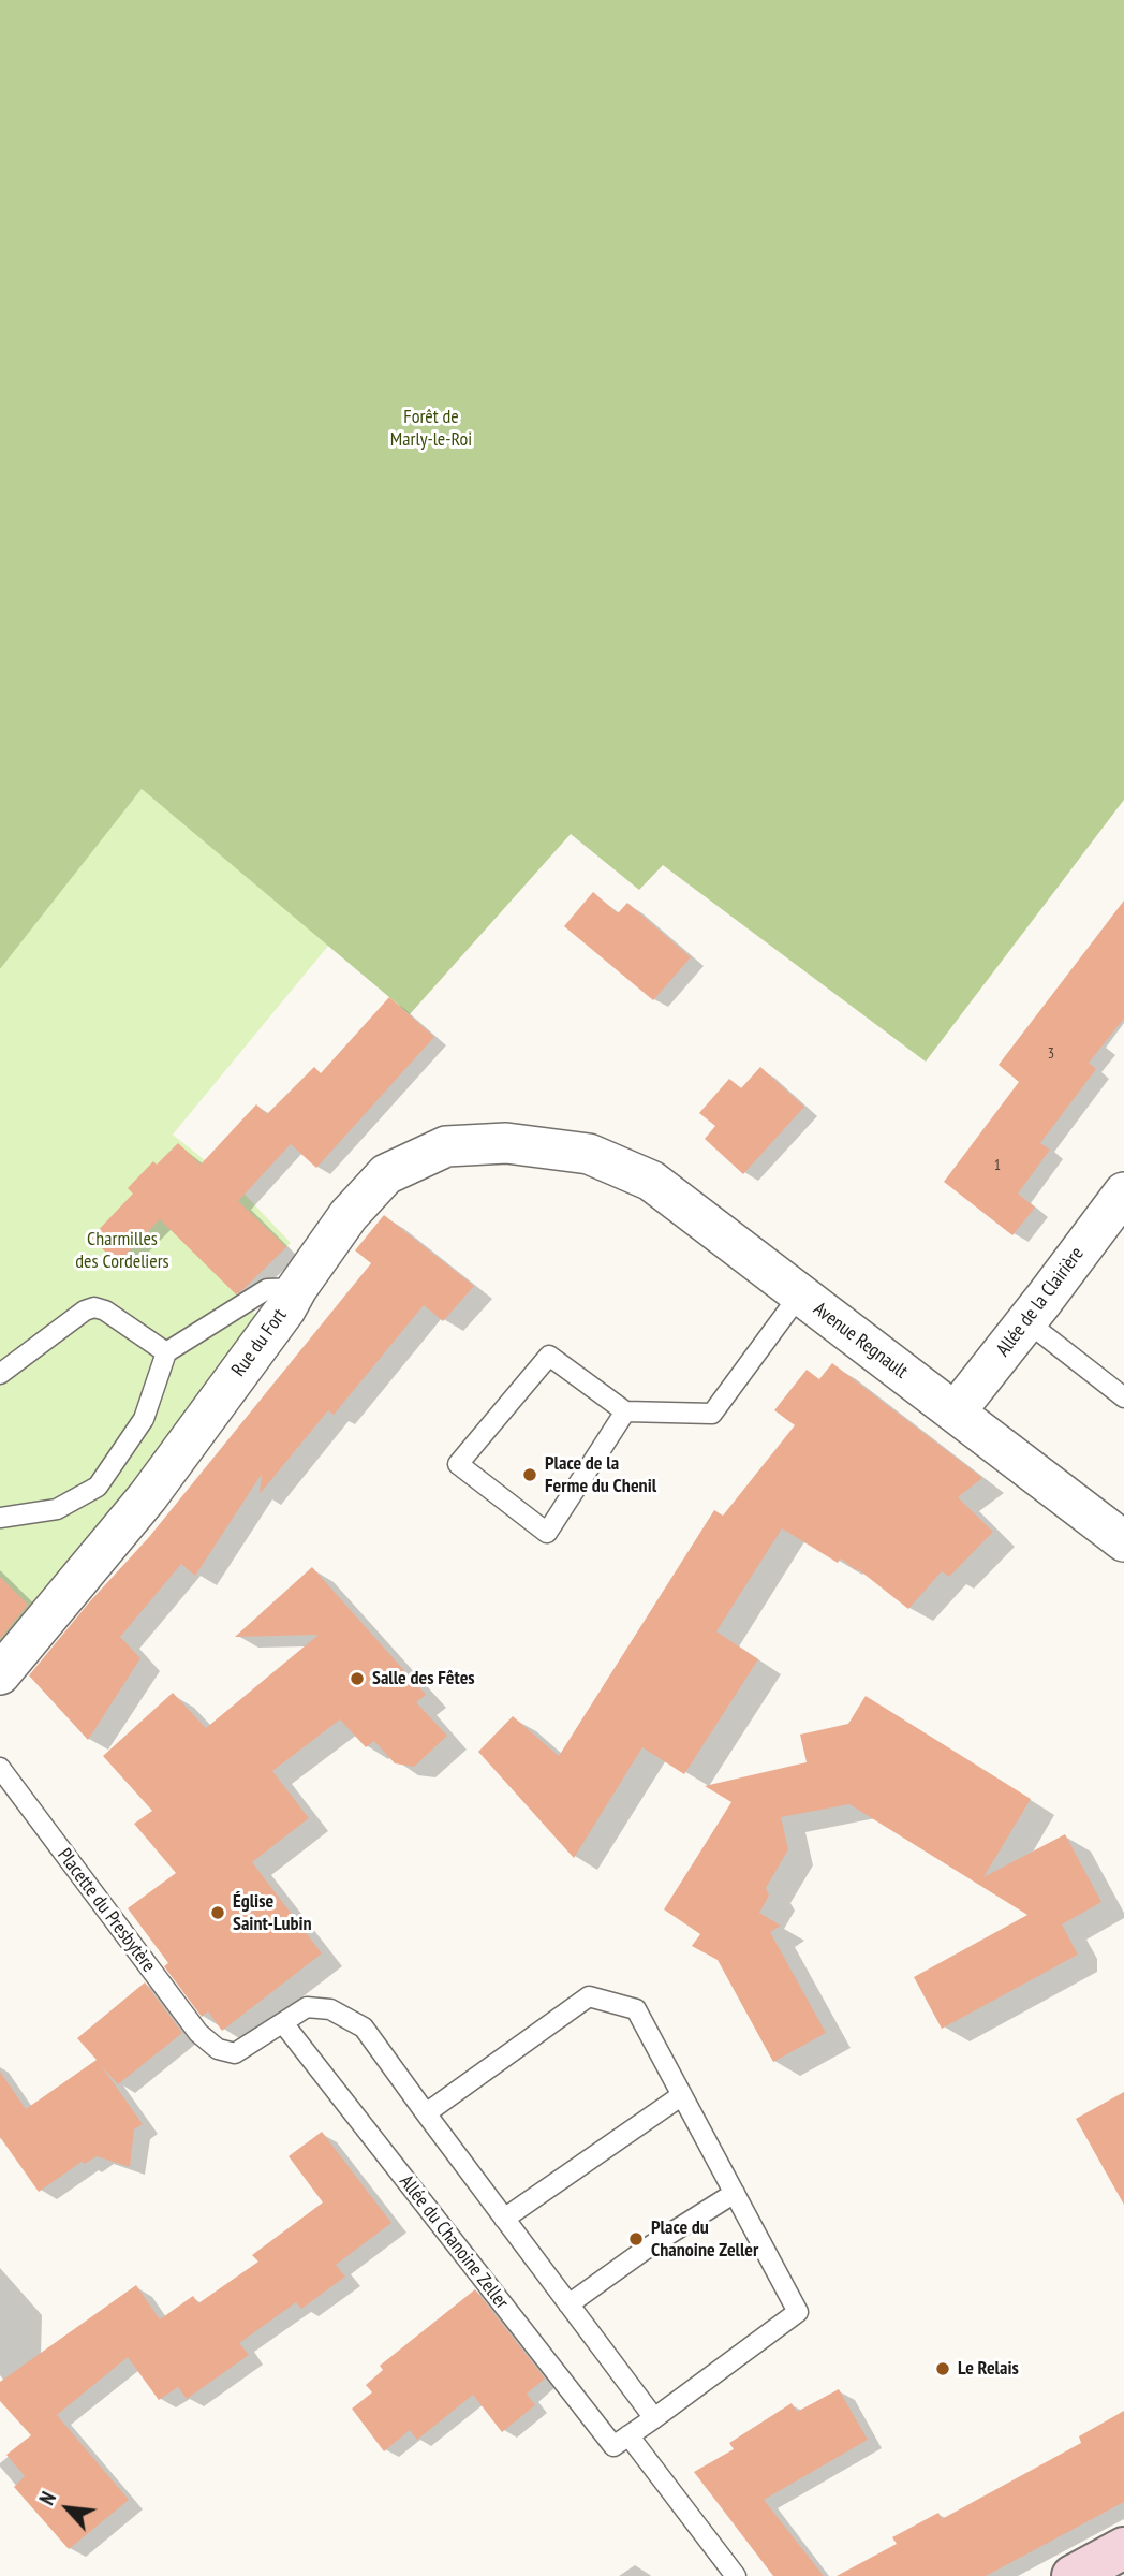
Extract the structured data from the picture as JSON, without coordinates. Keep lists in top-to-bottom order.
{
  "streets": {
    "street": ["Allée de la Clairière", "Avenue Regnault", "Rue du Fort"],
    "lane": ["Placette du Presbytère", "Allée du Chanoine Zeller"]
  },
  "crossings": [
    ["Allée de la Clairière", "Avenue Regnault"],
    ["Avenue Regnault", "Rue du Fort"],
    ["Placette du Presbytère", "Allée du Chanoine Zeller"]
  ],
  "parks": ["Forêt de Marly-le-Roi", "Charmilles des Cordeliers"],
  "places": [
    "Place de la Ferme du Chenil",
    "Salle des Fêtes",
    "Église Saint-Lubin",
    "Place du Chanoine Zeller",
    "Le Relais"
  ],
  "house_numbers": ["3", "1"],
  "north": "top left"
}
